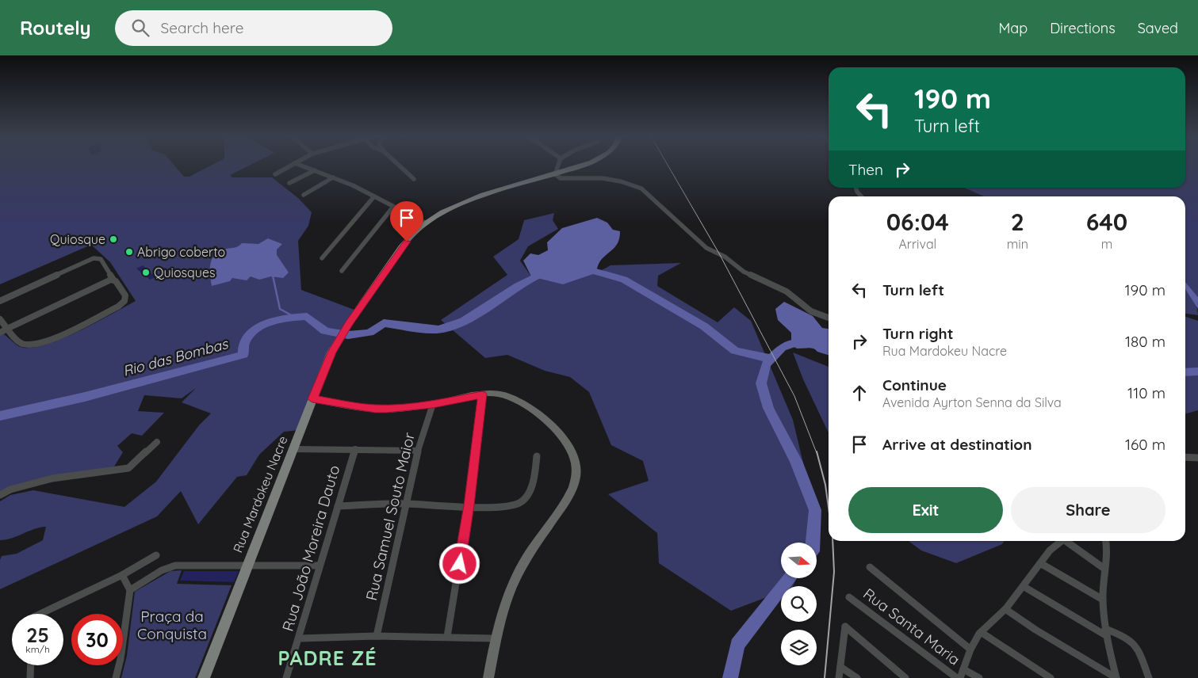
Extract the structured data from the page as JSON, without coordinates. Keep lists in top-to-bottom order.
{
  "streets": {
    "main road": ["Rua Mardokeu Nacre"],
    "street": ["Rua Samuel Souto Maior", "Rua João Moreira Dauto", "Rua Santa Maria"]
  },
  "districts": ["PADRE ZÉ"],
  "water": ["Rio das Bombas"],
  "parks": ["Praça da Conquista"],
  "places": ["Quiosque", "Abrigo coberto", "Quiosques"],
  "north": "right",
  "page": {
    "header": "Routely",
    "search": "Search here",
    "nav": ["Map", "Directions", "Saved"],
    "turn": ["190 m", "Turn left"],
    "then": "Then",
    "eta": [
      "06:04",
      "Arrival",
      "2",
      "min",
      "640",
      "m"
    ],
    "list": [
      {
        "name": "Turn left",
        "value": "190 m"
      },
      {
        "name": "Turn right",
        "note": "Rua Mardokeu Nacre",
        "value": "180 m"
      },
      {
        "name": "Continue",
        "note": "Avenida Ayrton Senna da Silva",
        "value": "110 m"
      },
      {
        "name": "Arrive at destination",
        "value": "160 m"
      }
    ],
    "buttons": ["Exit", "Share"],
    "speed": "25 km/h",
    "limit": "30"
  }
}
